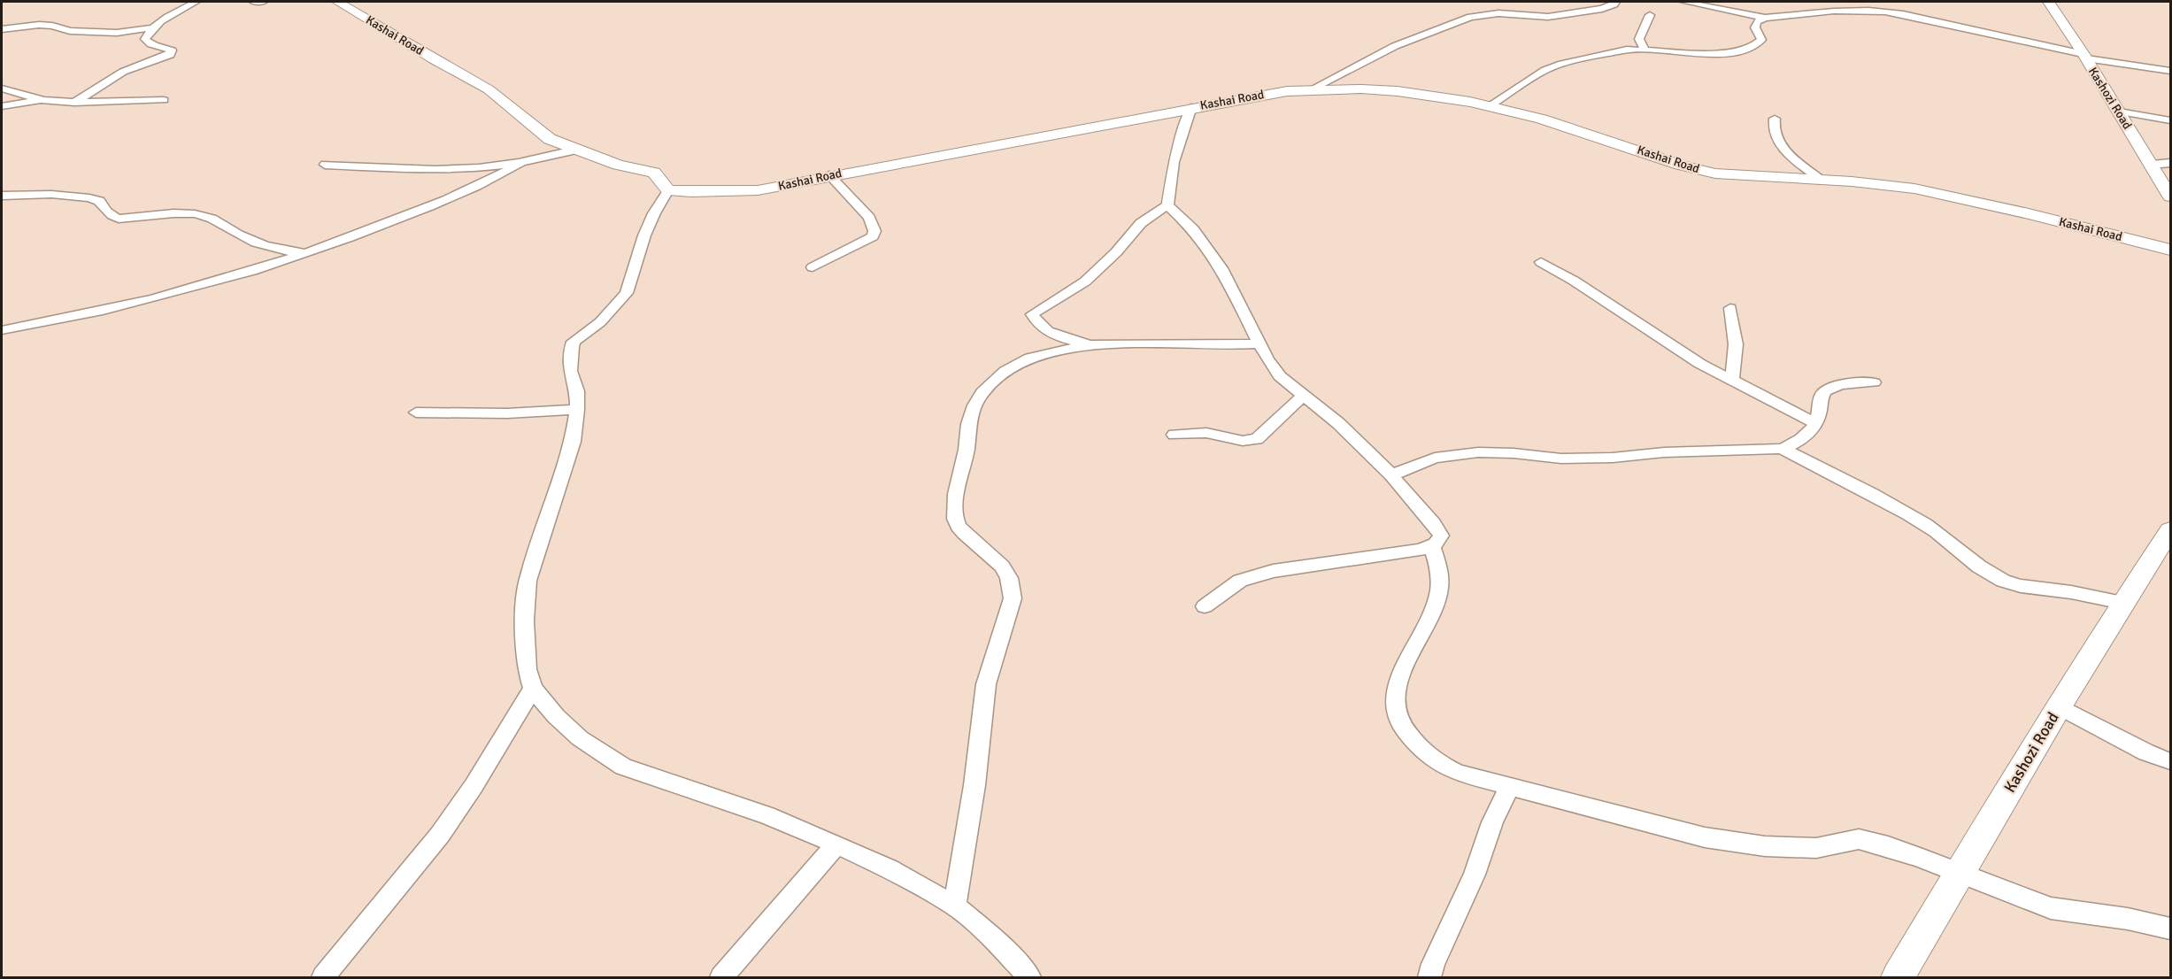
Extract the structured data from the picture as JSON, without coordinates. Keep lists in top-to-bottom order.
{
  "streets": {
    "street": ["Kashai Road", "Kashozi Road"]
  }
}
